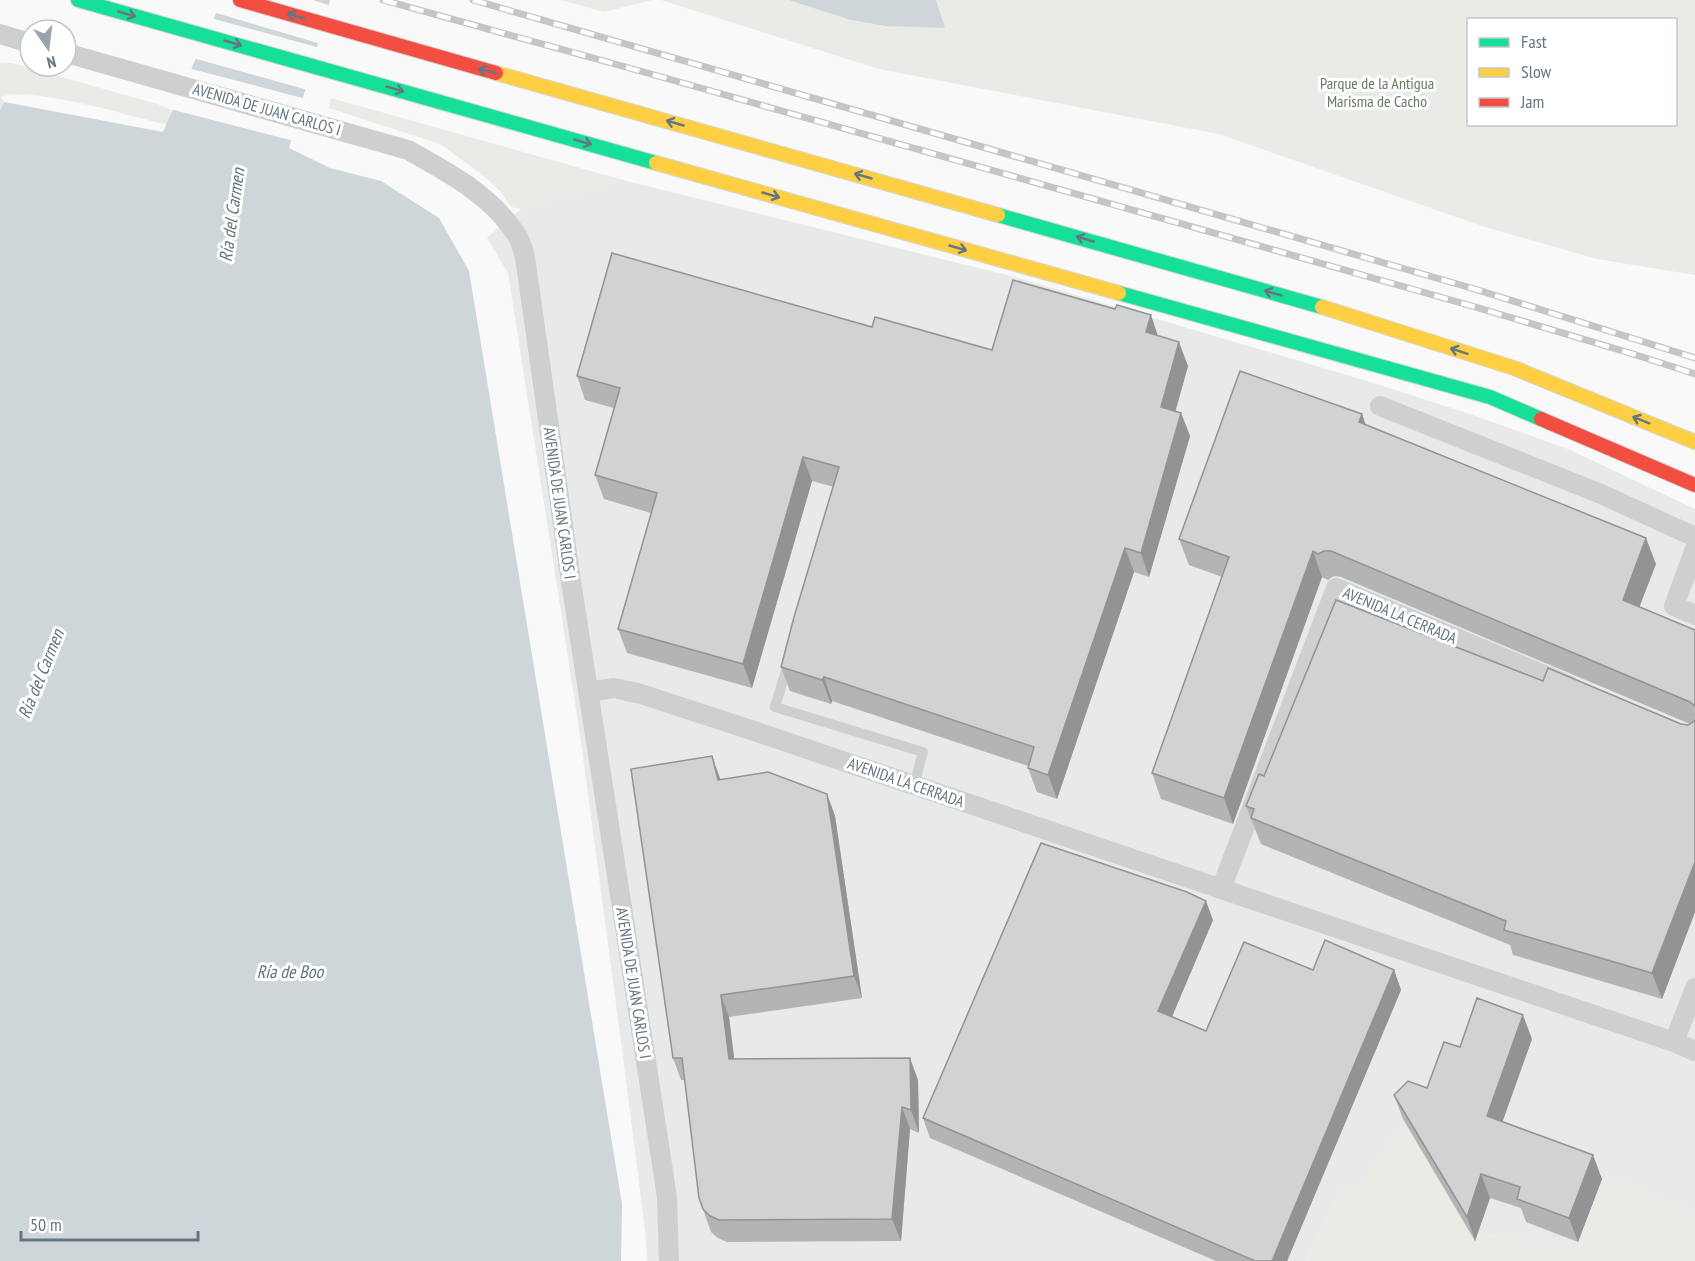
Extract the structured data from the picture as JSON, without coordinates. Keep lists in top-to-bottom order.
{
  "streets": {
    "street": ["AVENIDA DE JUAN CARLOS I", "AVENIDA LA CERRADA"]
  },
  "crossings": [
    ["AVENIDA DE JUAN CARLOS I", "AVENIDA LA CERRADA"]
  ],
  "water": ["Ría del Carmen", "Ría de Boo"],
  "parks": ["Parque de la Antigua Marisma de Cacho"],
  "legend": ["Fast", "Slow", "Jam"],
  "scale_bar": "50 m",
  "north": "bottom"
}
